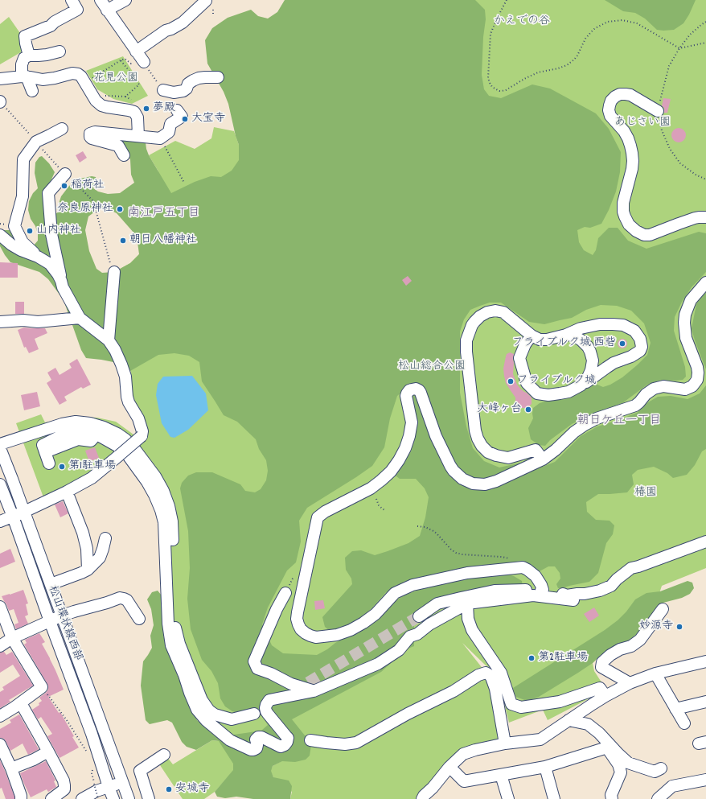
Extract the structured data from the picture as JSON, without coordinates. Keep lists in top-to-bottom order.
{
  "streets": {
    "street": ["松山環状線西部"]
  },
  "districts": ["南江戸五丁目", "朝日ケ丘一丁目"],
  "parks": [
    "かえでの谷",
    "花見公園",
    "あじさい園",
    "松山総合公園",
    "椿園"
  ],
  "places": [
    "夢殿",
    "大宝寺",
    "稲荷社",
    "奈良原神社",
    "山内神社",
    "朝日八幡神社",
    "フライブルク城 西砦",
    "フライブルク城",
    "大峰ヶ台",
    "第1駐車場",
    "妙源寺",
    "第2駐車場",
    "安城寺"
  ]
}
